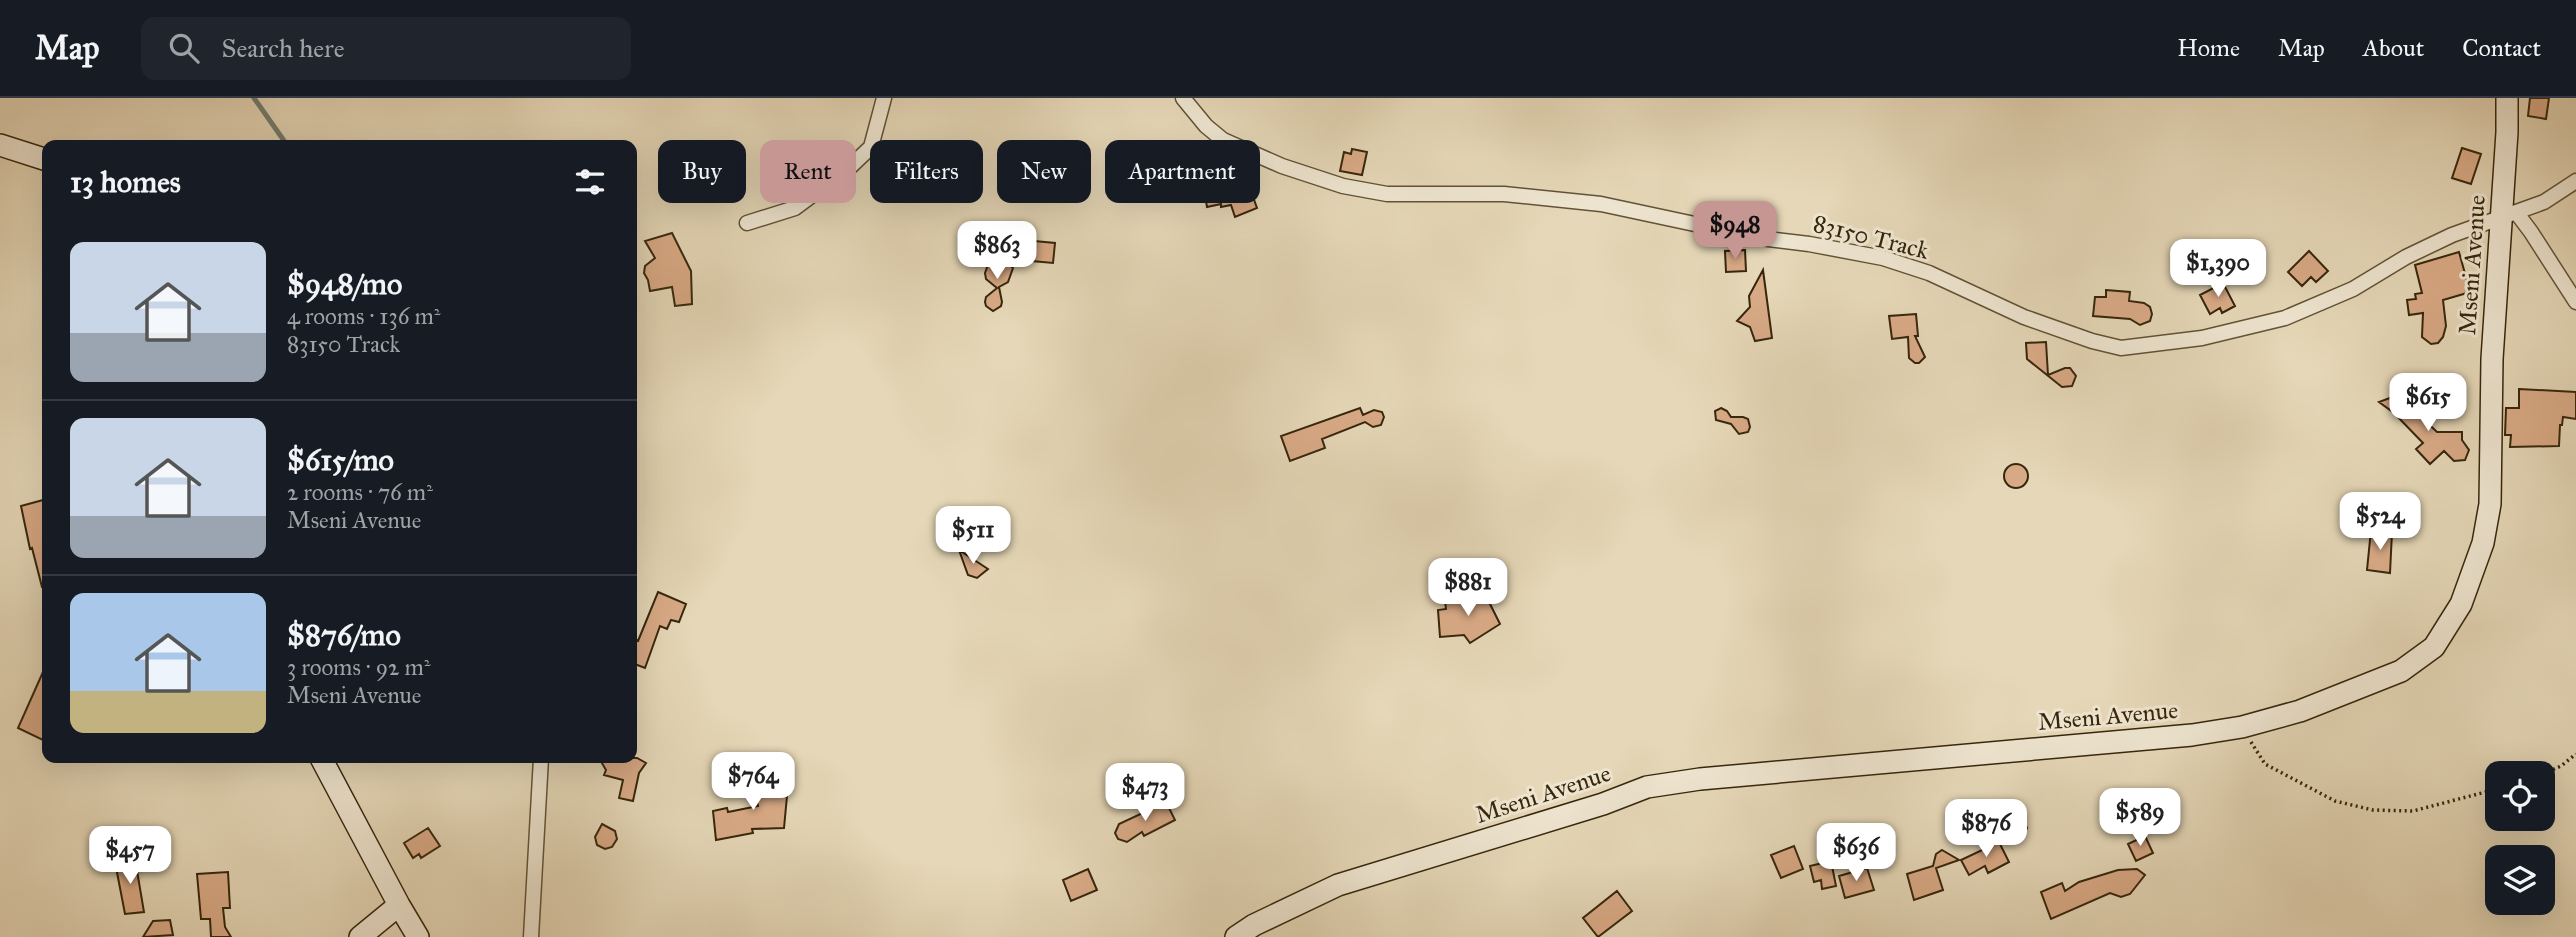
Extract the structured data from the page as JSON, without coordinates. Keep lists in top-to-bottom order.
{
  "streets": {
    "street": ["83150 Track", "Mseni Avenue"]
  },
  "crossings": [
    ["83150 Track", "Mseni Avenue"]
  ],
  "page": {
    "header": "Map",
    "search": "Search here",
    "nav": [
      "Home",
      "Map",
      "About",
      "Contact"
    ],
    "chip": [
      "Buy",
      "Rent",
      "Filters",
      "New",
      "Apartment"
    ],
    "heading": "13 homes",
    "price": [
      "$948",
      "$863",
      "$1,390",
      "$615",
      "$524",
      "$511",
      "$881",
      "$764",
      "$473",
      "$589",
      "$876",
      "$636",
      "$457"
    ],
    "list": [
      {
        "name": "$948/mo",
        "note": "4 rooms · 136 m² · 83150 Track"
      },
      {
        "name": "$615/mo",
        "note": "2 rooms · 76 m² · Mseni Avenue"
      },
      {
        "name": "$876/mo",
        "note": "3 rooms · 92 m² · Mseni Avenue"
      }
    ]
  }
}
